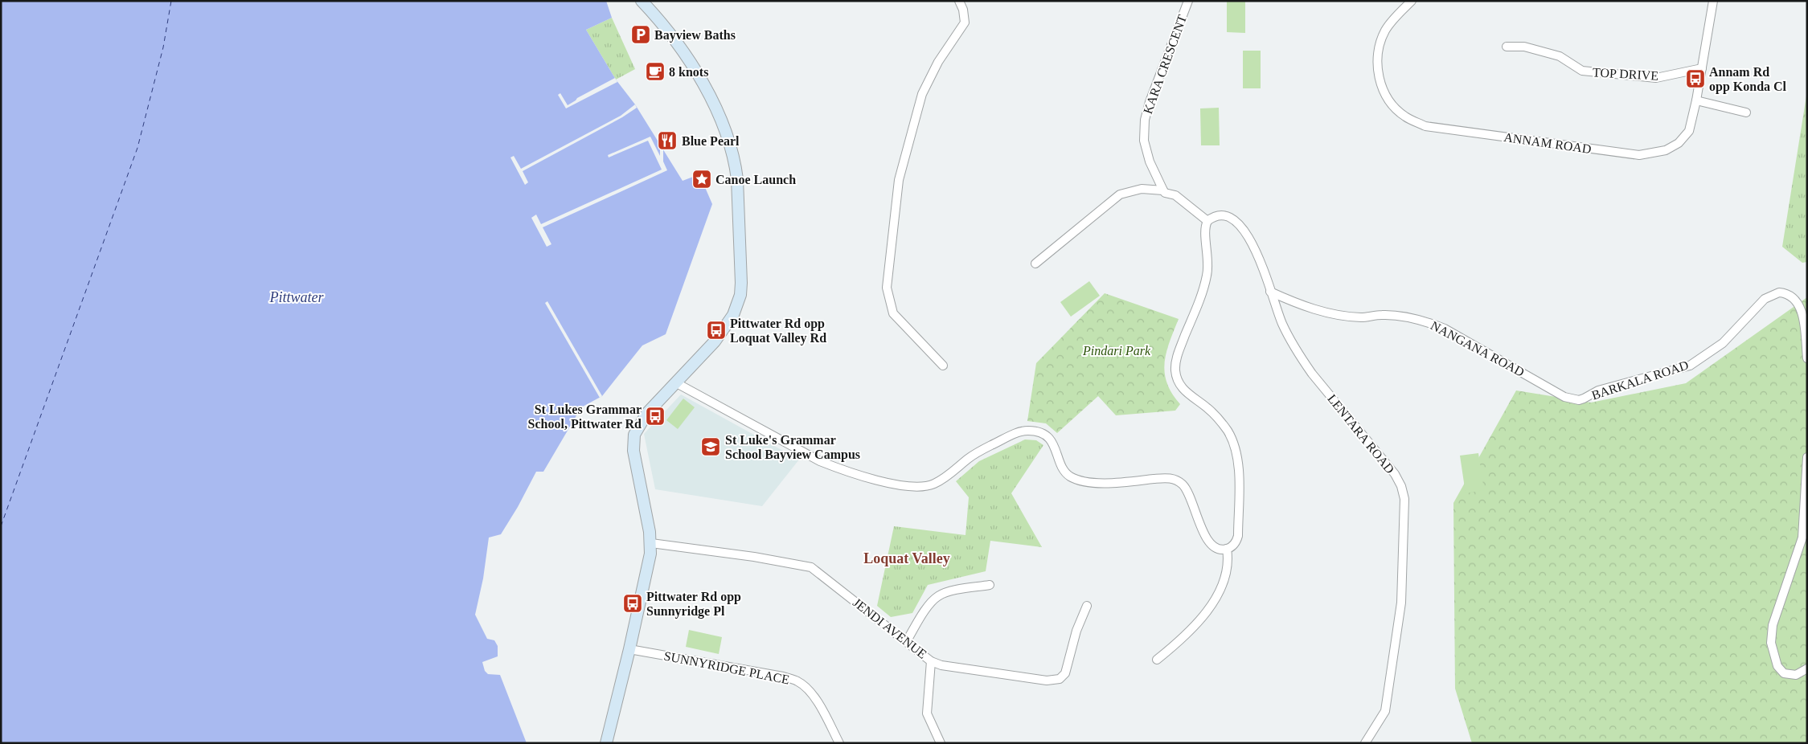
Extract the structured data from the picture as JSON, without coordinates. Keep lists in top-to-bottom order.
{
  "streets": {
    "street": [
      "KARA CRESCENT",
      "TOP DRIVE",
      "ANNAM ROAD",
      "NANGANA ROAD",
      "BARKALA ROAD",
      "LENTARA ROAD",
      "JENDI AVENUE",
      "SUNNYRIDGE PLACE"
    ]
  },
  "crossings": [
    ["TOP DRIVE", "ANNAM ROAD"],
    ["NANGANA ROAD", "BARKALA ROAD"],
    ["NANGANA ROAD", "LENTARA ROAD"]
  ],
  "districts": ["Loquat Valley"],
  "water": ["Pittwater"],
  "parks": ["Pindari Park"],
  "places": {
    "parking": ["Bayview Baths"],
    "cafe": ["8 knots"],
    "bus stop": [
      "Annam Rd opp Konda Cl",
      "Pittwater Rd opp Loquat Valley Rd",
      "St Lukes Grammar School, Pittwater Rd",
      "Pittwater Rd opp Sunnyridge Pl"
    ],
    "restaurant": ["Blue Pearl"],
    "place": ["Canoe Launch"],
    "school or university": ["St Luke's Grammar School Bayview Campus"]
  }
}
